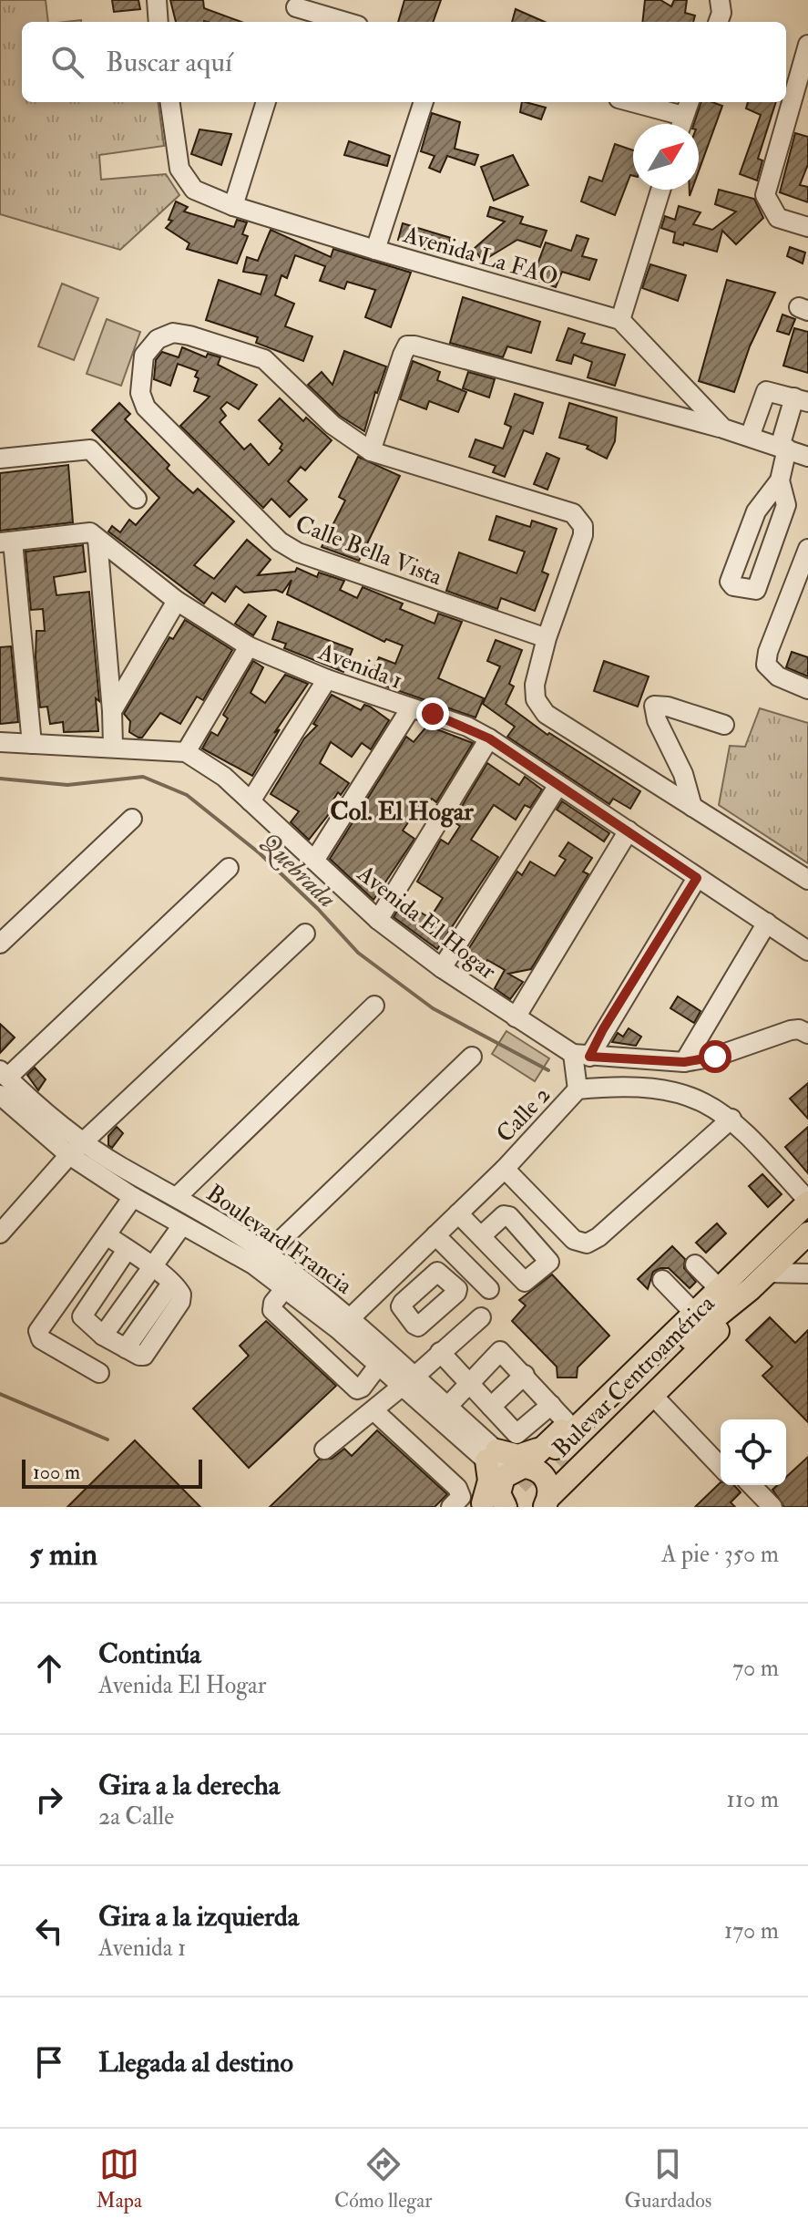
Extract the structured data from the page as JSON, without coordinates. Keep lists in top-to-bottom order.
{
  "streets": {
    "main road": ["Bulevar Centroamérica"],
    "street": [
      "Avenida La FAO",
      "Calle Bella Vista",
      "Avenida 1",
      "Avenida El Hogar",
      "Calle 2",
      "Boulevard Francia"
    ]
  },
  "crossings": [
    ["Calle 2", "Boulevard Francia"],
    ["Calle 2", "Bulevar Centroamérica"],
    ["Boulevard Francia", "Bulevar Centroamérica"]
  ],
  "districts": ["Col. El Hogar"],
  "water": ["Quebrada"],
  "scale_bar": "100 m",
  "north": "top right",
  "page": {
    "search": "Buscar aquí",
    "scale": "100 m",
    "heading": ["5 min", "A pie · 350 m"],
    "list": [
      ["Continúa", "Avenida El Hogar", "70 m"],
      ["Gira a la derecha", "2a Calle", "110 m"],
      ["Gira a la izquierda", "Avenida 1", "170 m"],
      "Llegada al destino"
    ],
    "nav": ["Mapa", "Cómo llegar", "Guardados"]
  }
}
